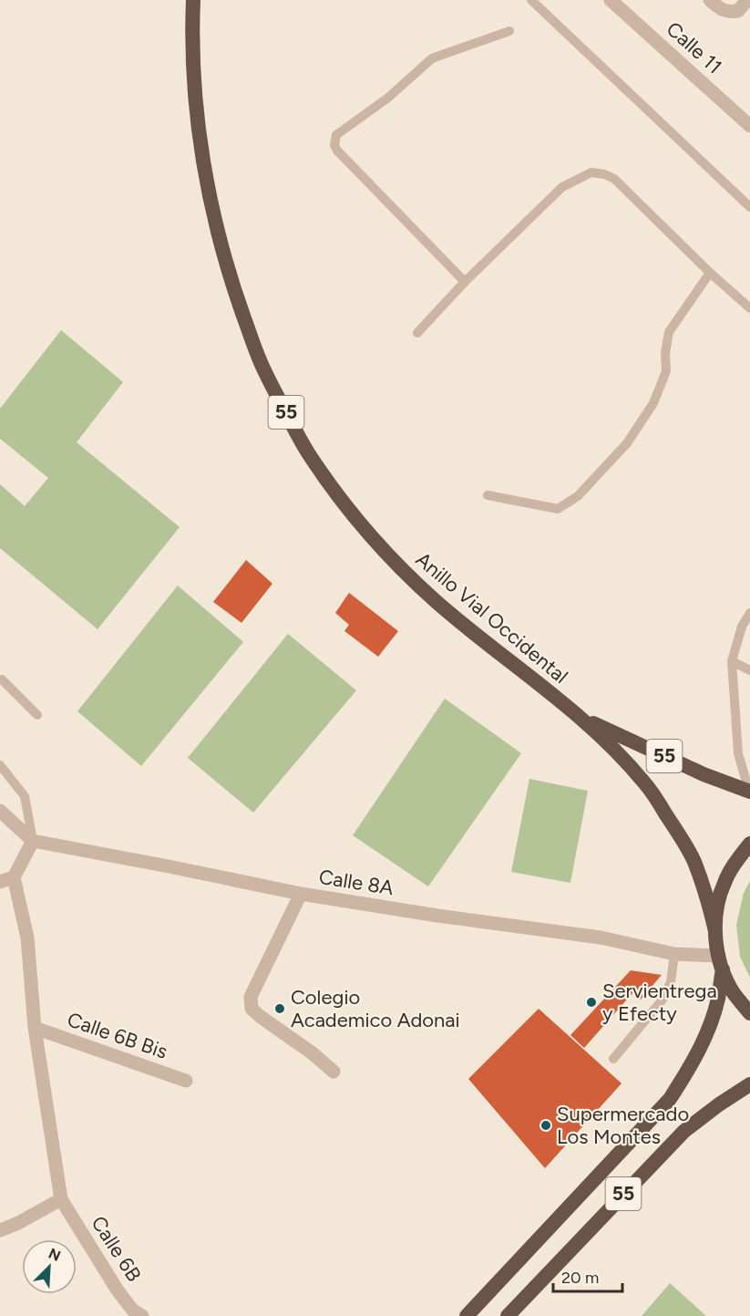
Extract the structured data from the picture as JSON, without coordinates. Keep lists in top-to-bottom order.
{
  "streets": {
    "highway": ["55", "Anillo Vial Occidental"],
    "street": [
      "Calle 11",
      "Calle 8A",
      "Calle 6B Bis",
      "Calle 6B"
    ]
  },
  "crossings": [
    ["55", "Anillo Vial Occidental"],
    ["55", "Calle 8A"]
  ],
  "places": ["Servientrega y Efecty", "Colegio Academico Adonai", "Supermercado Los Montes"],
  "scale_bar": "20 m",
  "north": "top right"
}
